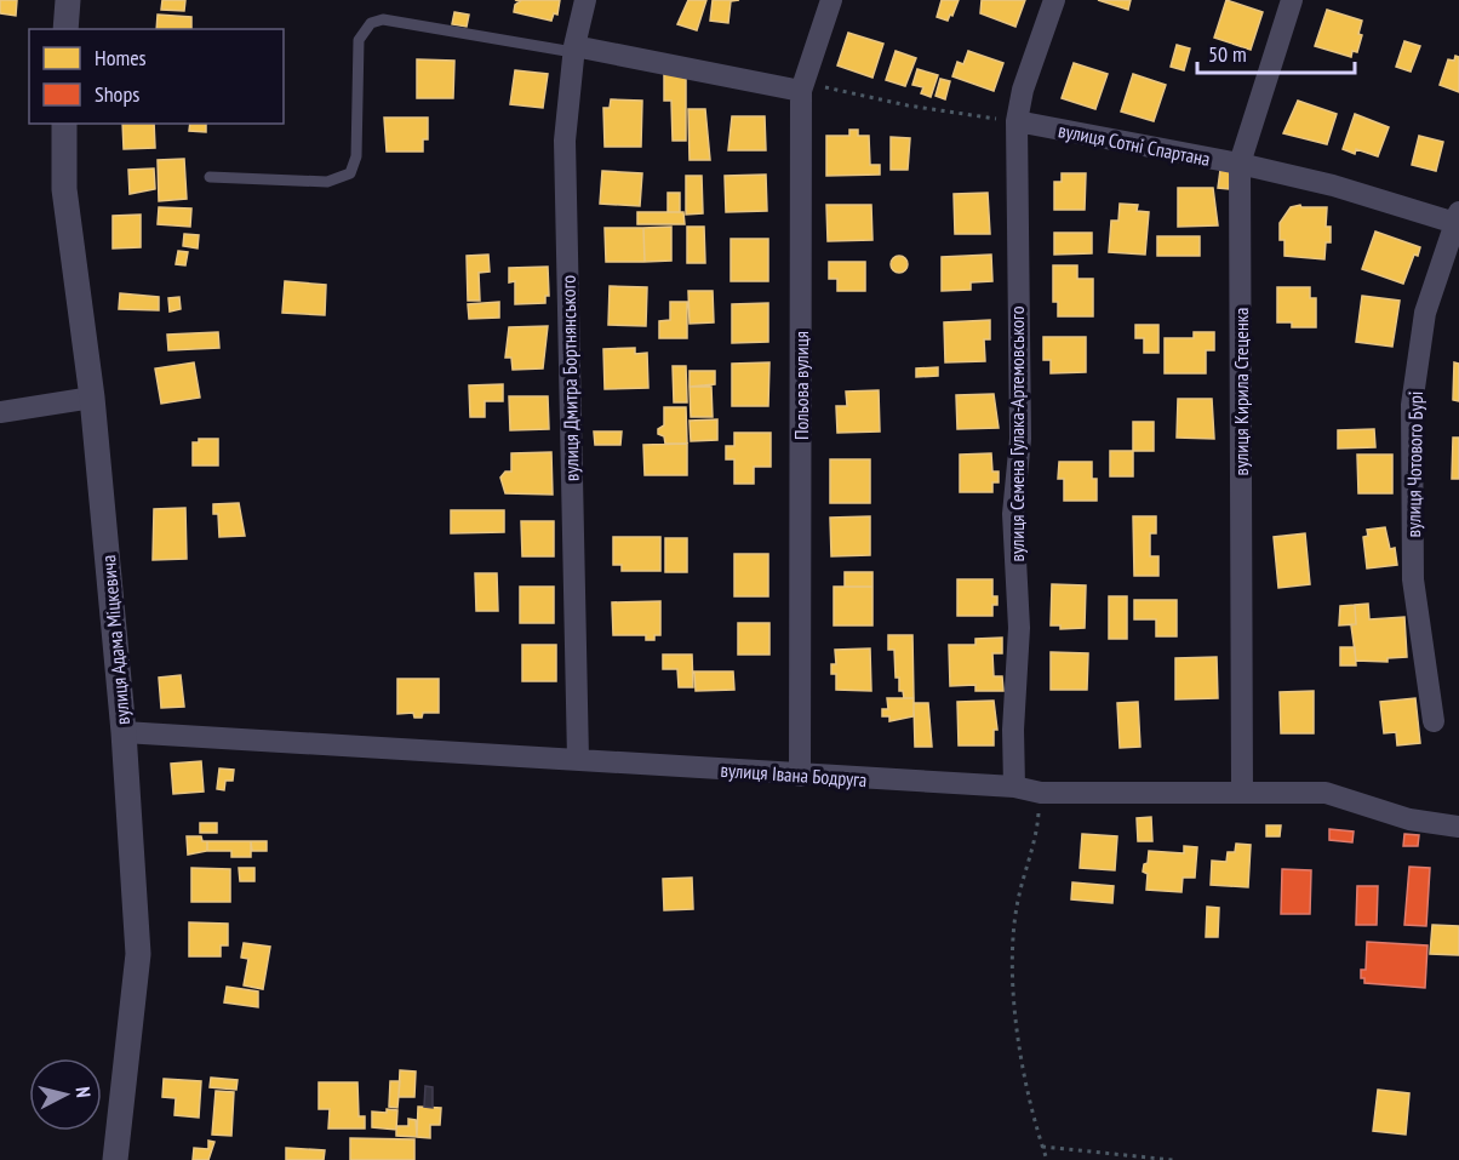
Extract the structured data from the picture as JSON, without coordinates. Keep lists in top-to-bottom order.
{
  "streets": {
    "street": [
      "вулиця Сотні Спартана",
      "вулиця Дмитра Бортнянського",
      "Польова вулиця",
      "вулиця Кирила Стеценка",
      "вулиця Семена Гулака-Артемовського",
      "вулиця Чотового Бурі",
      "вулиця Адама Міцкевича",
      "вулиця Івана Бодруга"
    ]
  },
  "crossings": [
    ["вулиця Сотні Спартана", "вулиця Кирила Стеценка"],
    ["вулиця Сотні Спартана", "вулиця Семена Гулака-Артемовського"],
    ["вулиця Сотні Спартана", "вулиця Чотового Бурі"],
    ["вулиця Дмитра Бортнянського", "вулиця Івана Бодруга"],
    ["Польова вулиця", "вулиця Івана Бодруга"],
    ["вулиця Кирила Стеценка", "вулиця Івана Бодруга"],
    ["вулиця Семена Гулака-Артемовського", "вулиця Івана Бодруга"],
    ["вулиця Адама Міцкевича", "вулиця Івана Бодруга"]
  ],
  "legend": ["Homes", "Shops"],
  "scale_bar": "50 m",
  "north": "right"
}
